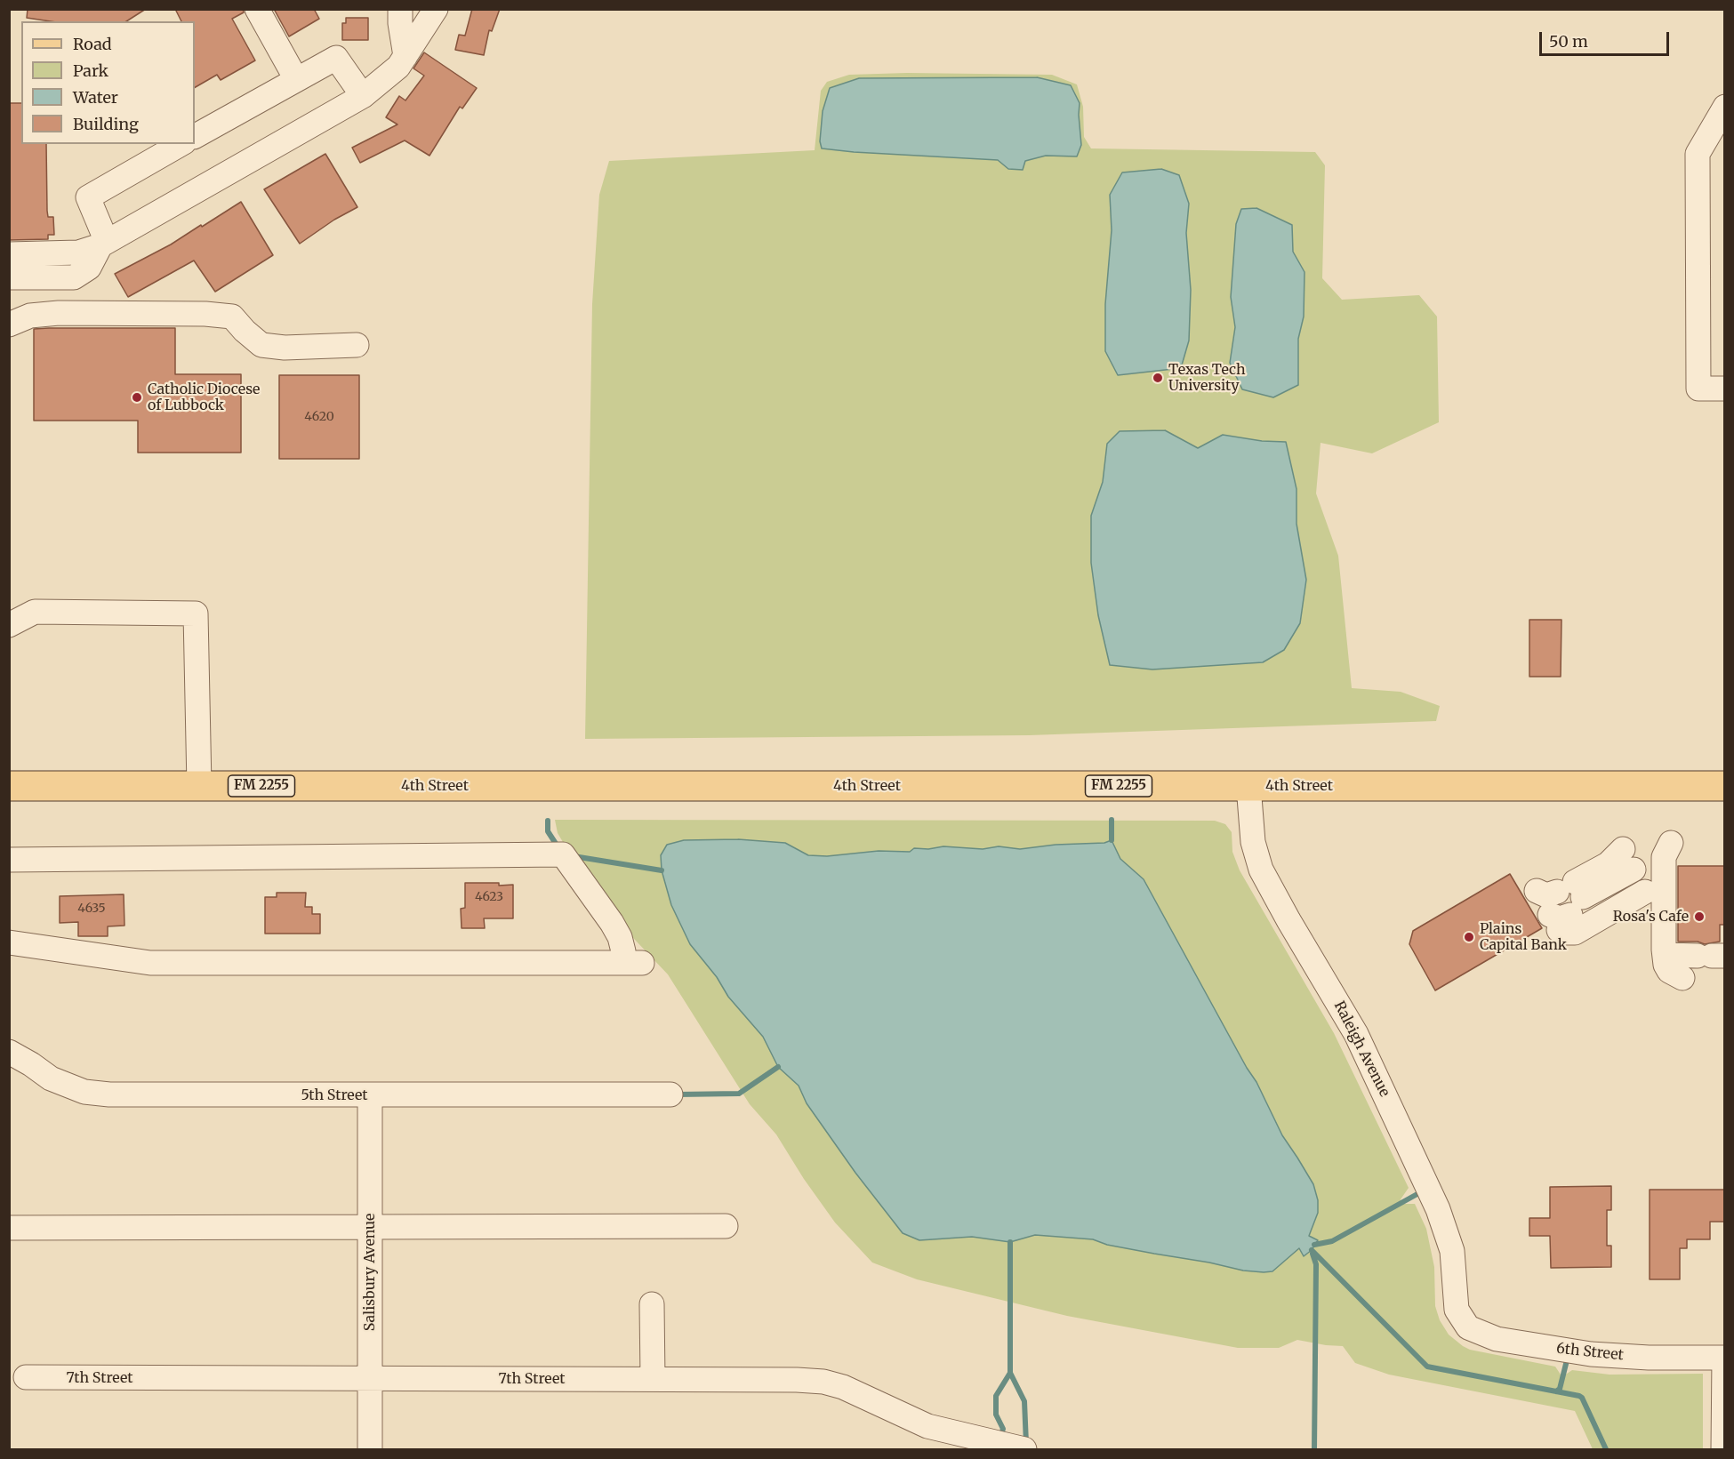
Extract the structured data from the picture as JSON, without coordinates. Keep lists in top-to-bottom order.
{
  "streets": {
    "main road": ["FM 2255", "4th Street"],
    "street": [
      "Raleigh Avenue",
      "5th Street",
      "Salisbury Avenue",
      "6th Street",
      "7th Street"
    ]
  },
  "crossings": [
    ["4th Street", "Raleigh Avenue"],
    ["Raleigh Avenue", "6th Street"],
    ["5th Street", "Salisbury Avenue"],
    ["Salisbury Avenue", "7th Street"]
  ],
  "places": [
    "Texas Tech University",
    "Catholic Diocese of Lubbock",
    "Rosa's Cafe",
    "Plains Capital Bank"
  ],
  "house_numbers": ["4620", "4623", "4635"],
  "legend": [
    "Road",
    "Park",
    "Water",
    "Building"
  ],
  "scale_bar": "50 m"
}
